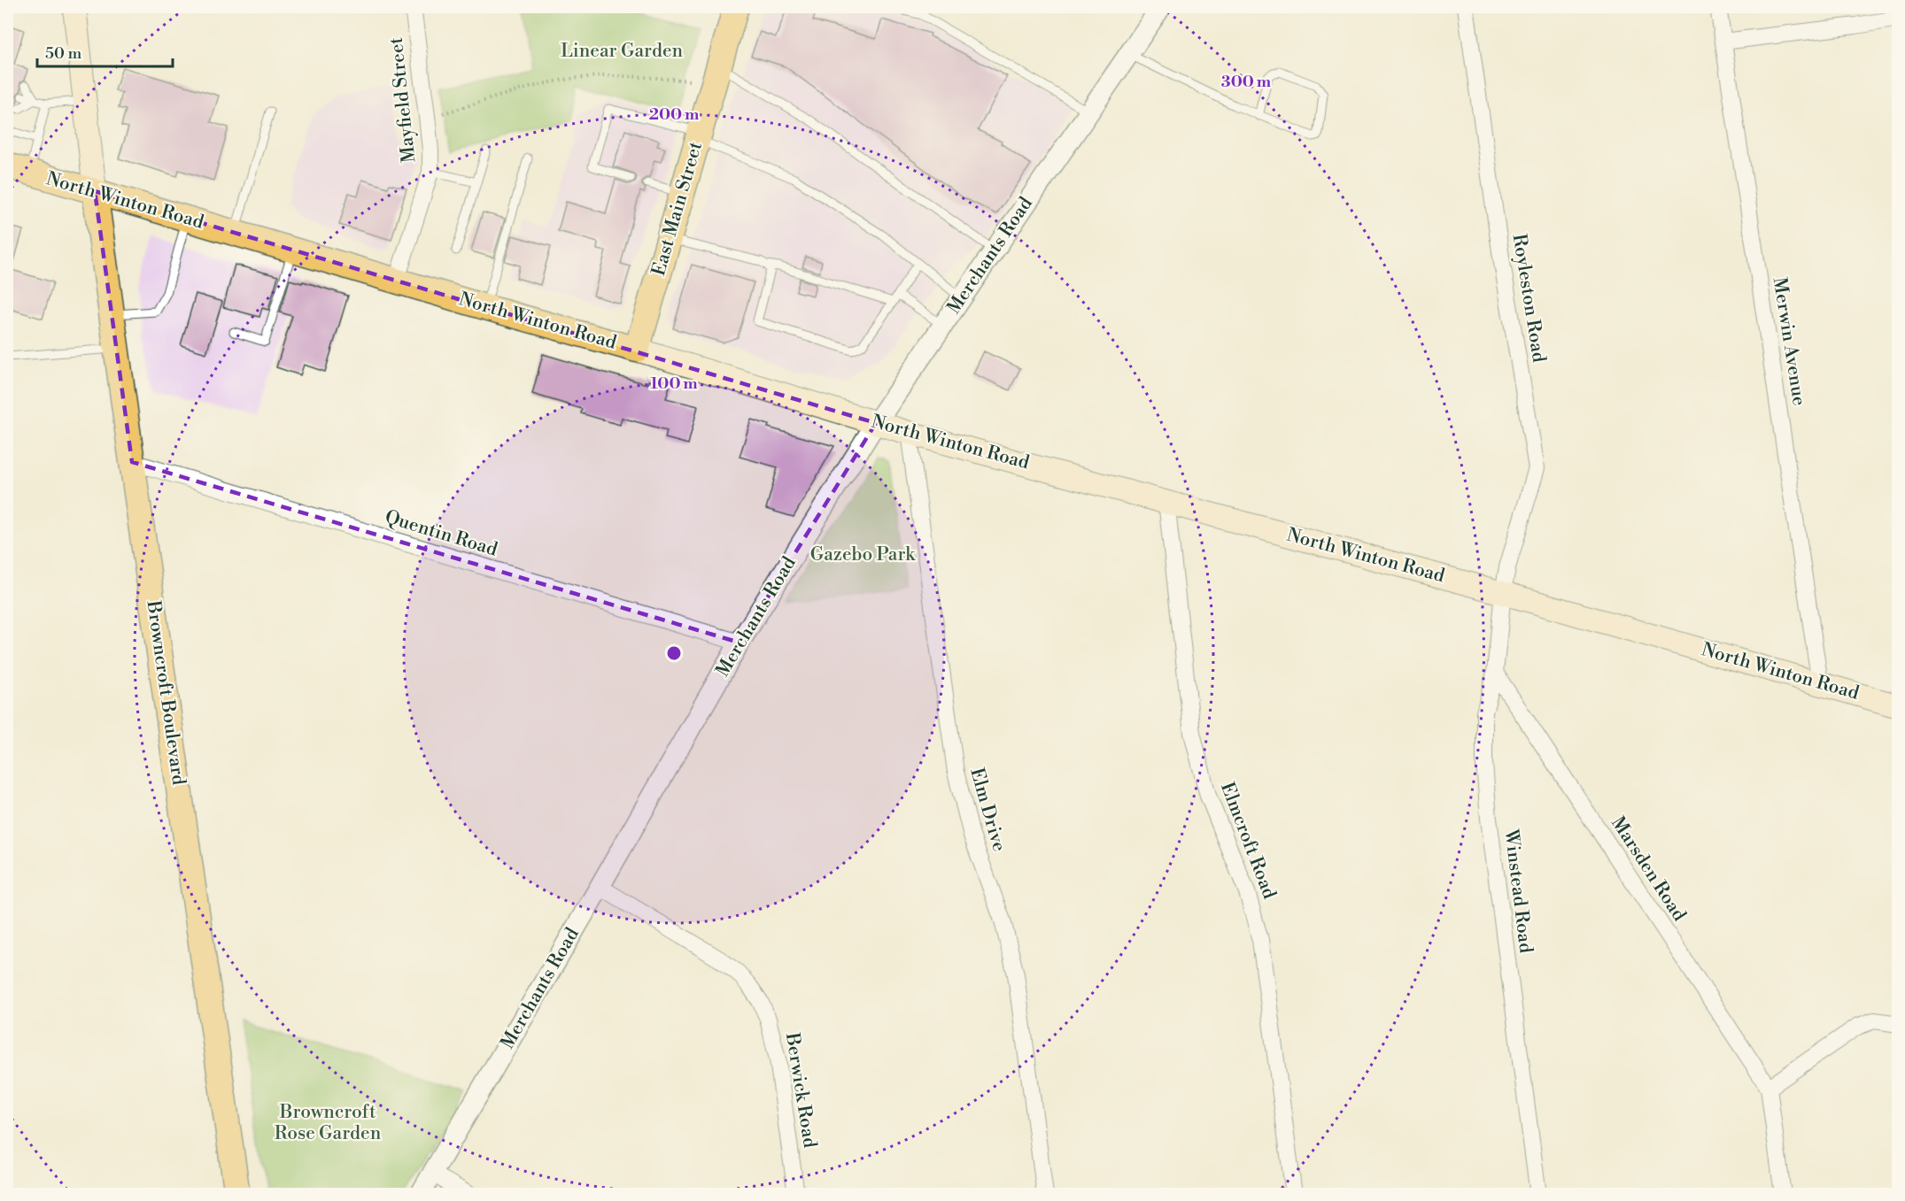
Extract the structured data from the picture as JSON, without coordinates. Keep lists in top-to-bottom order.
{
  "streets": {
    "main road": ["North Winton Road", "East Main Street", "Browncroft Boulevard"],
    "street": [
      "Mayfield Street",
      "Merchants Road",
      "Royleston Road",
      "Merwin Avenue",
      "Quentin Road",
      "Elm Drive",
      "Elmcroft Road",
      "Marsden Road",
      "Winstead Road",
      "Berwick Road"
    ]
  },
  "crossings": [
    ["Mayfield Street", "North Winton Road"],
    ["North Winton Road", "East Main Street"],
    ["North Winton Road", "Merchants Road"],
    ["North Winton Road", "Royleston Road"],
    ["North Winton Road", "Merwin Avenue"],
    ["North Winton Road", "Browncroft Boulevard"],
    ["North Winton Road", "Elm Drive"],
    ["North Winton Road", "Elmcroft Road"],
    ["North Winton Road", "Winstead Road"],
    ["Merchants Road", "Quentin Road"],
    ["Merchants Road", "Berwick Road"],
    ["Royleston Road", "Winstead Road"],
    ["Quentin Road", "Browncroft Boulevard"],
    ["Marsden Road", "Winstead Road"]
  ],
  "parks": ["Linear Garden", "Gazebo Park", "Browncroft Rose Garden"],
  "scale_bar": "50 m",
  "rings": ["300 m", "200 m", "100 m"]
}
